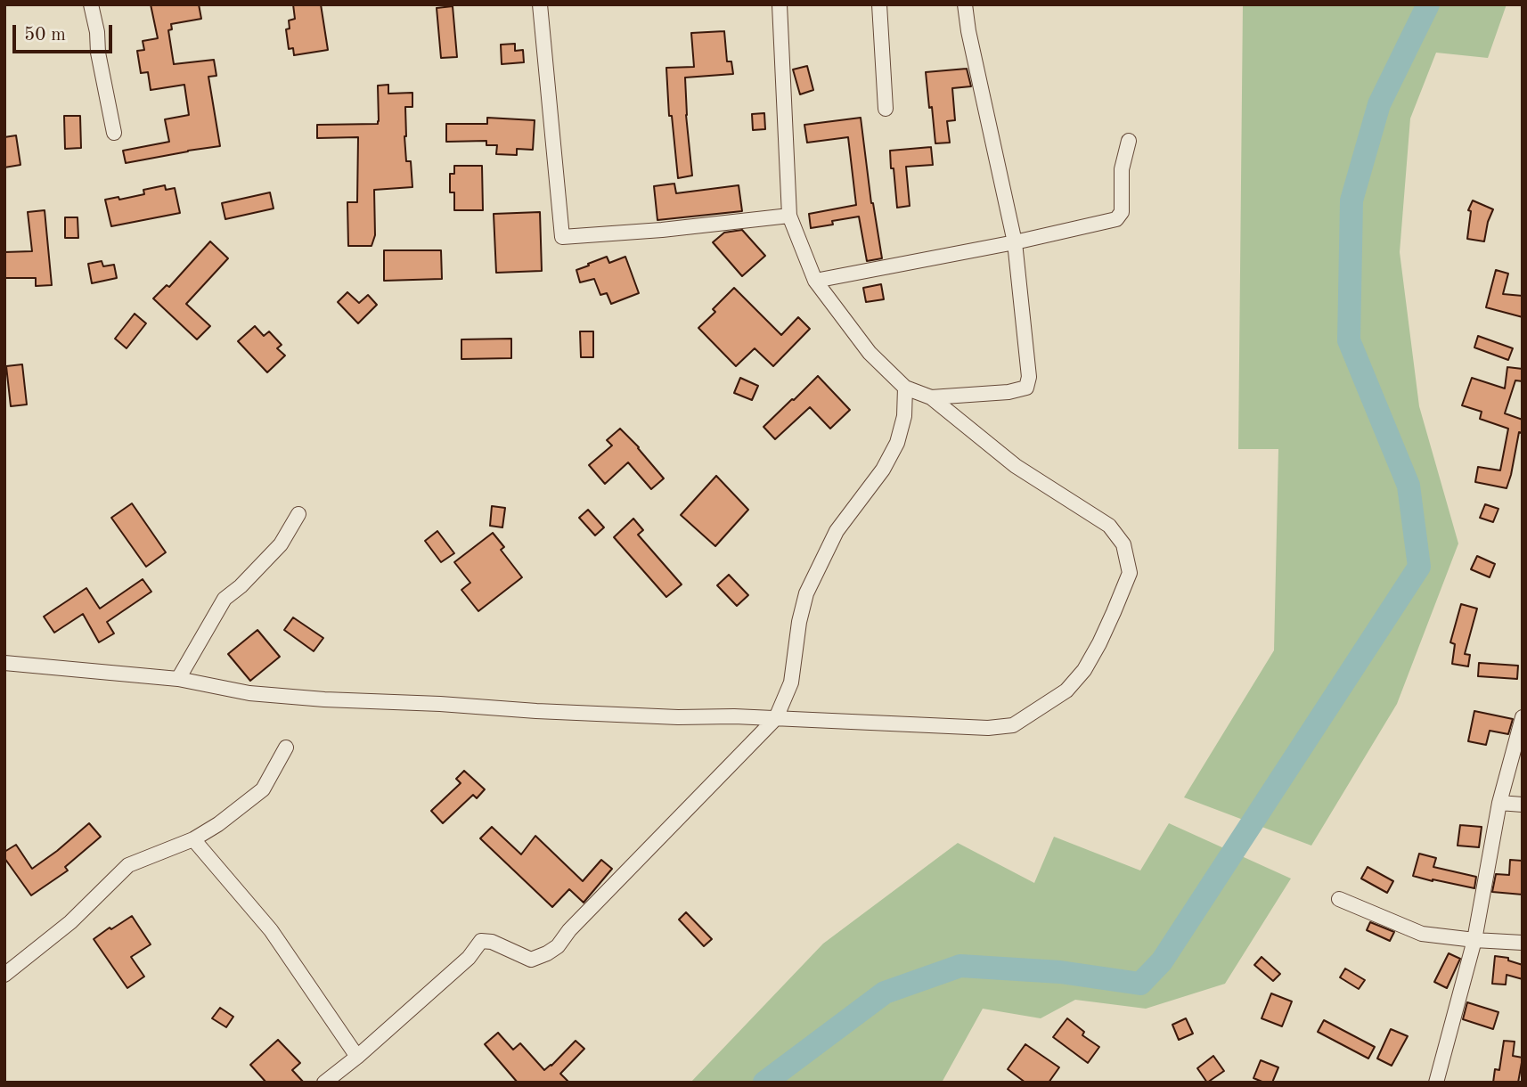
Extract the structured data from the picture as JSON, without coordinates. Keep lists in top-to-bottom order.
{
  "scale_bar": "50 m"
}
